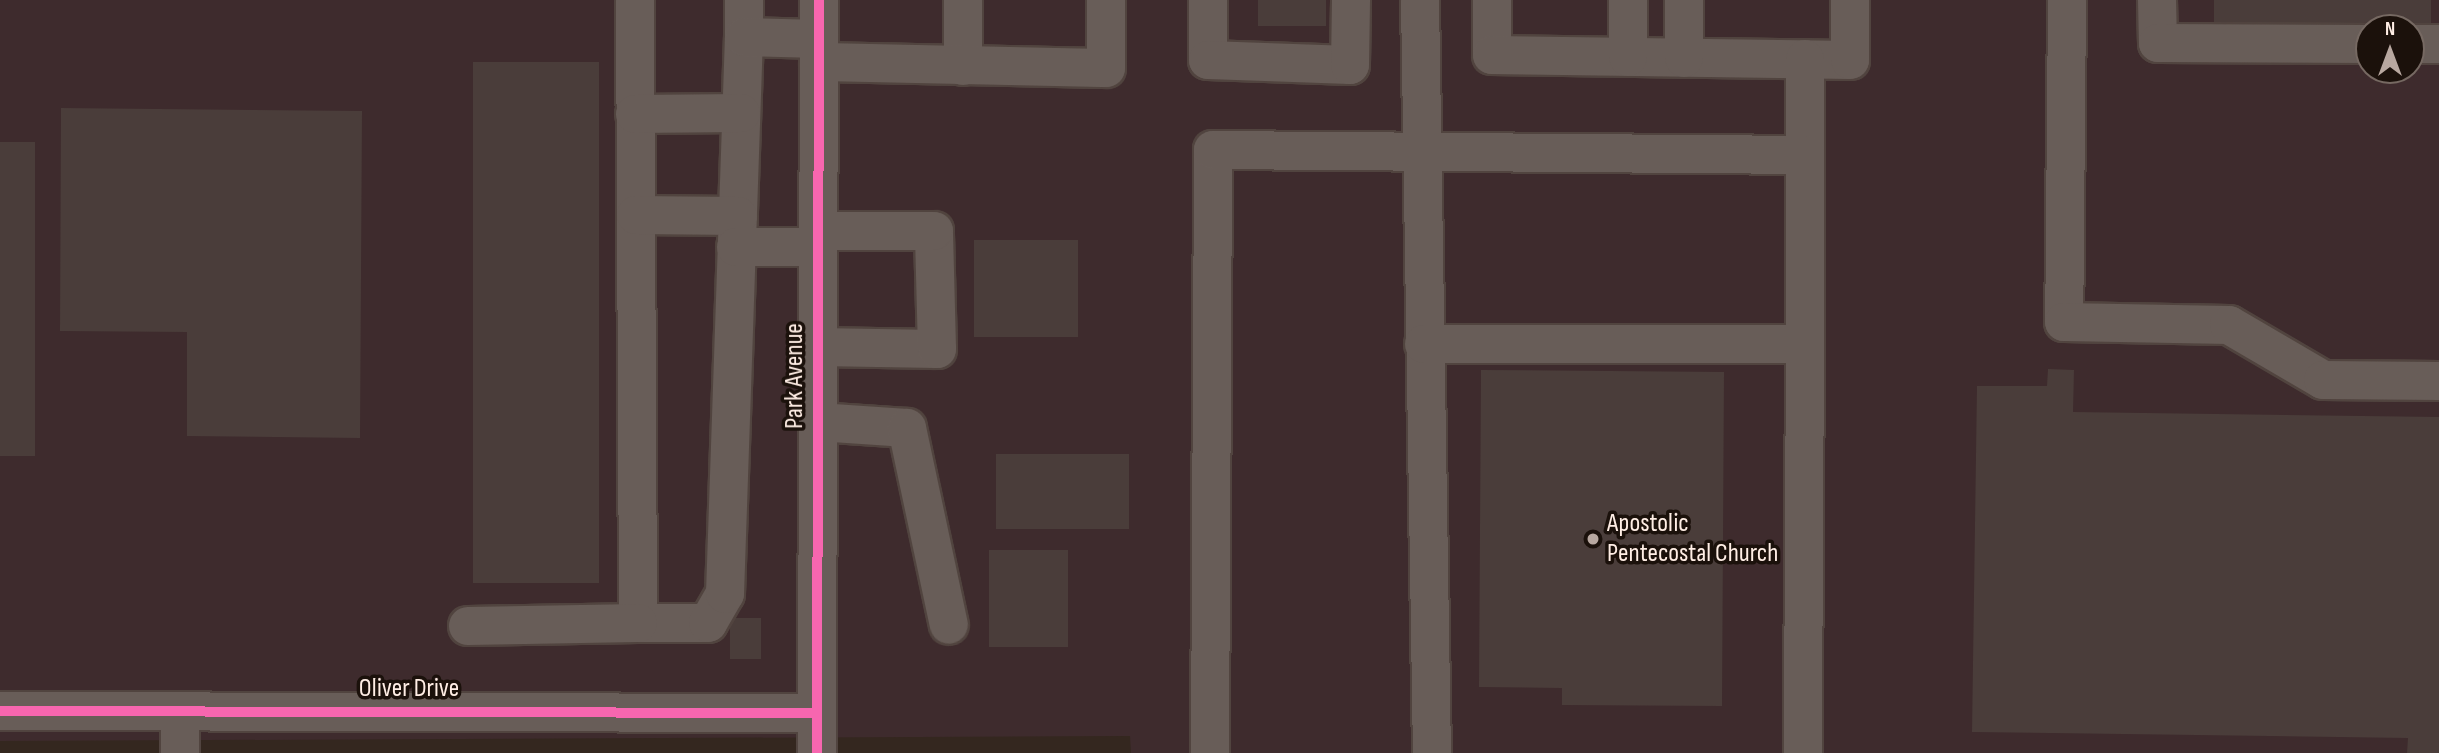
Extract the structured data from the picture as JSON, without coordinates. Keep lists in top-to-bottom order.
{
  "streets": {
    "street": ["Park Avenue", "Oliver Drive"]
  },
  "crossings": [
    ["Park Avenue", "Oliver Drive"]
  ],
  "places": ["Apostolic Pentecostal Church"],
  "north": "top"
}
